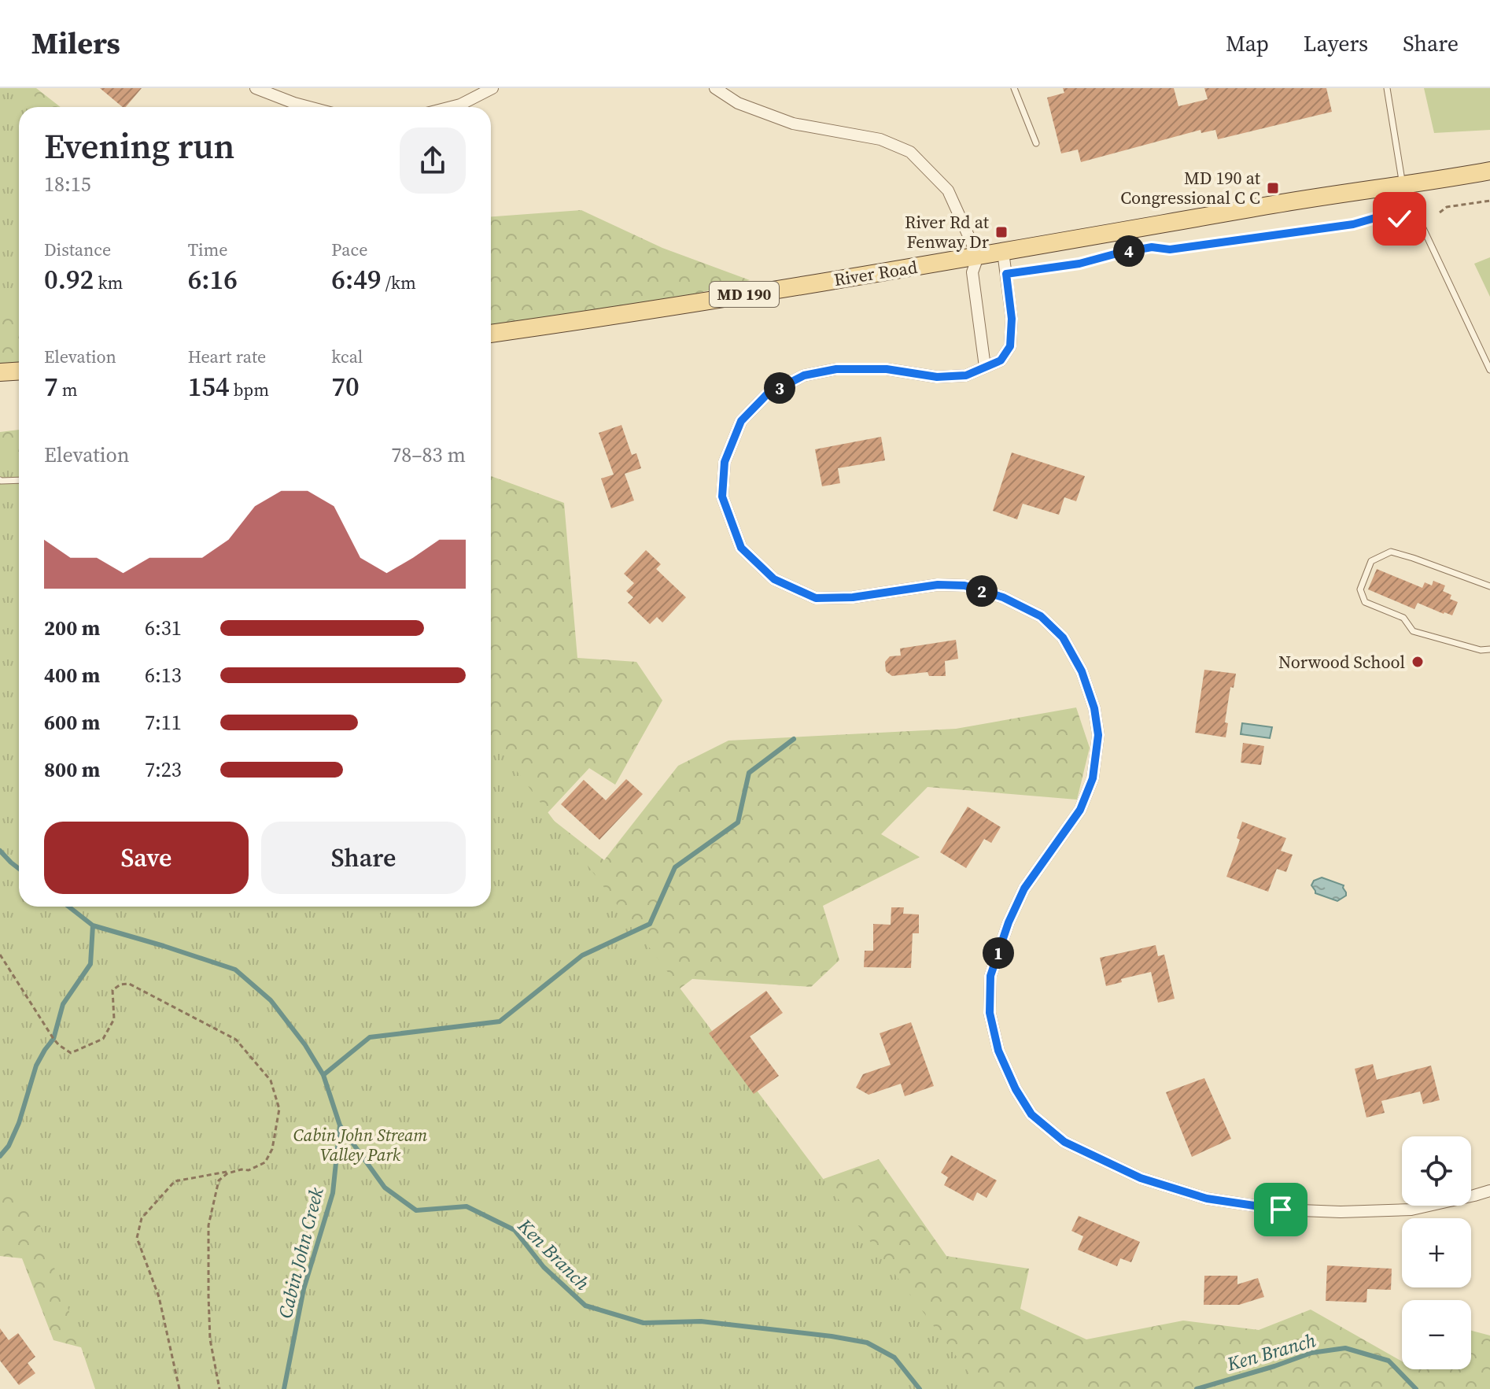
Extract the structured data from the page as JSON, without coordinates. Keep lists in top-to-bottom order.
{
  "streets": {
    "main road": ["River Road", "MD 190"]
  },
  "water": ["Cabin John Creek", "Ken Branch"],
  "parks": ["Cabin John Stream Valley Park"],
  "places": {
    "transit": ["MD 190 at Congressional C C", "River Rd at Fenway Dr"],
    "other": ["Norwood School"]
  },
  "page": {
    "header": "Milers",
    "nav": ["Map", "Layers", "Share"],
    "heading": ["Evening run", "18:15"],
    "stats": [
      ["Distance", "0.92 km"],
      ["Time", "6:16"],
      ["Pace", "6:49 /km"],
      ["Elevation", "7 m"],
      ["Heart rate", "154 bpm"],
      ["kcal", "70"]
    ],
    "pins": [
      "4",
      "3",
      "2",
      "1"
    ],
    "chart": ["Elevation", "78–83 m"],
    "list": [
      {
        "name": "200 m",
        "note": "6:31"
      },
      {
        "name": "400 m",
        "note": "6:13"
      },
      {
        "name": "600 m",
        "note": "7:11"
      },
      {
        "name": "800 m",
        "note": "7:23"
      }
    ],
    "buttons": ["Save", "Share"],
    "map_buttons": ["+", "−"]
  }
}
